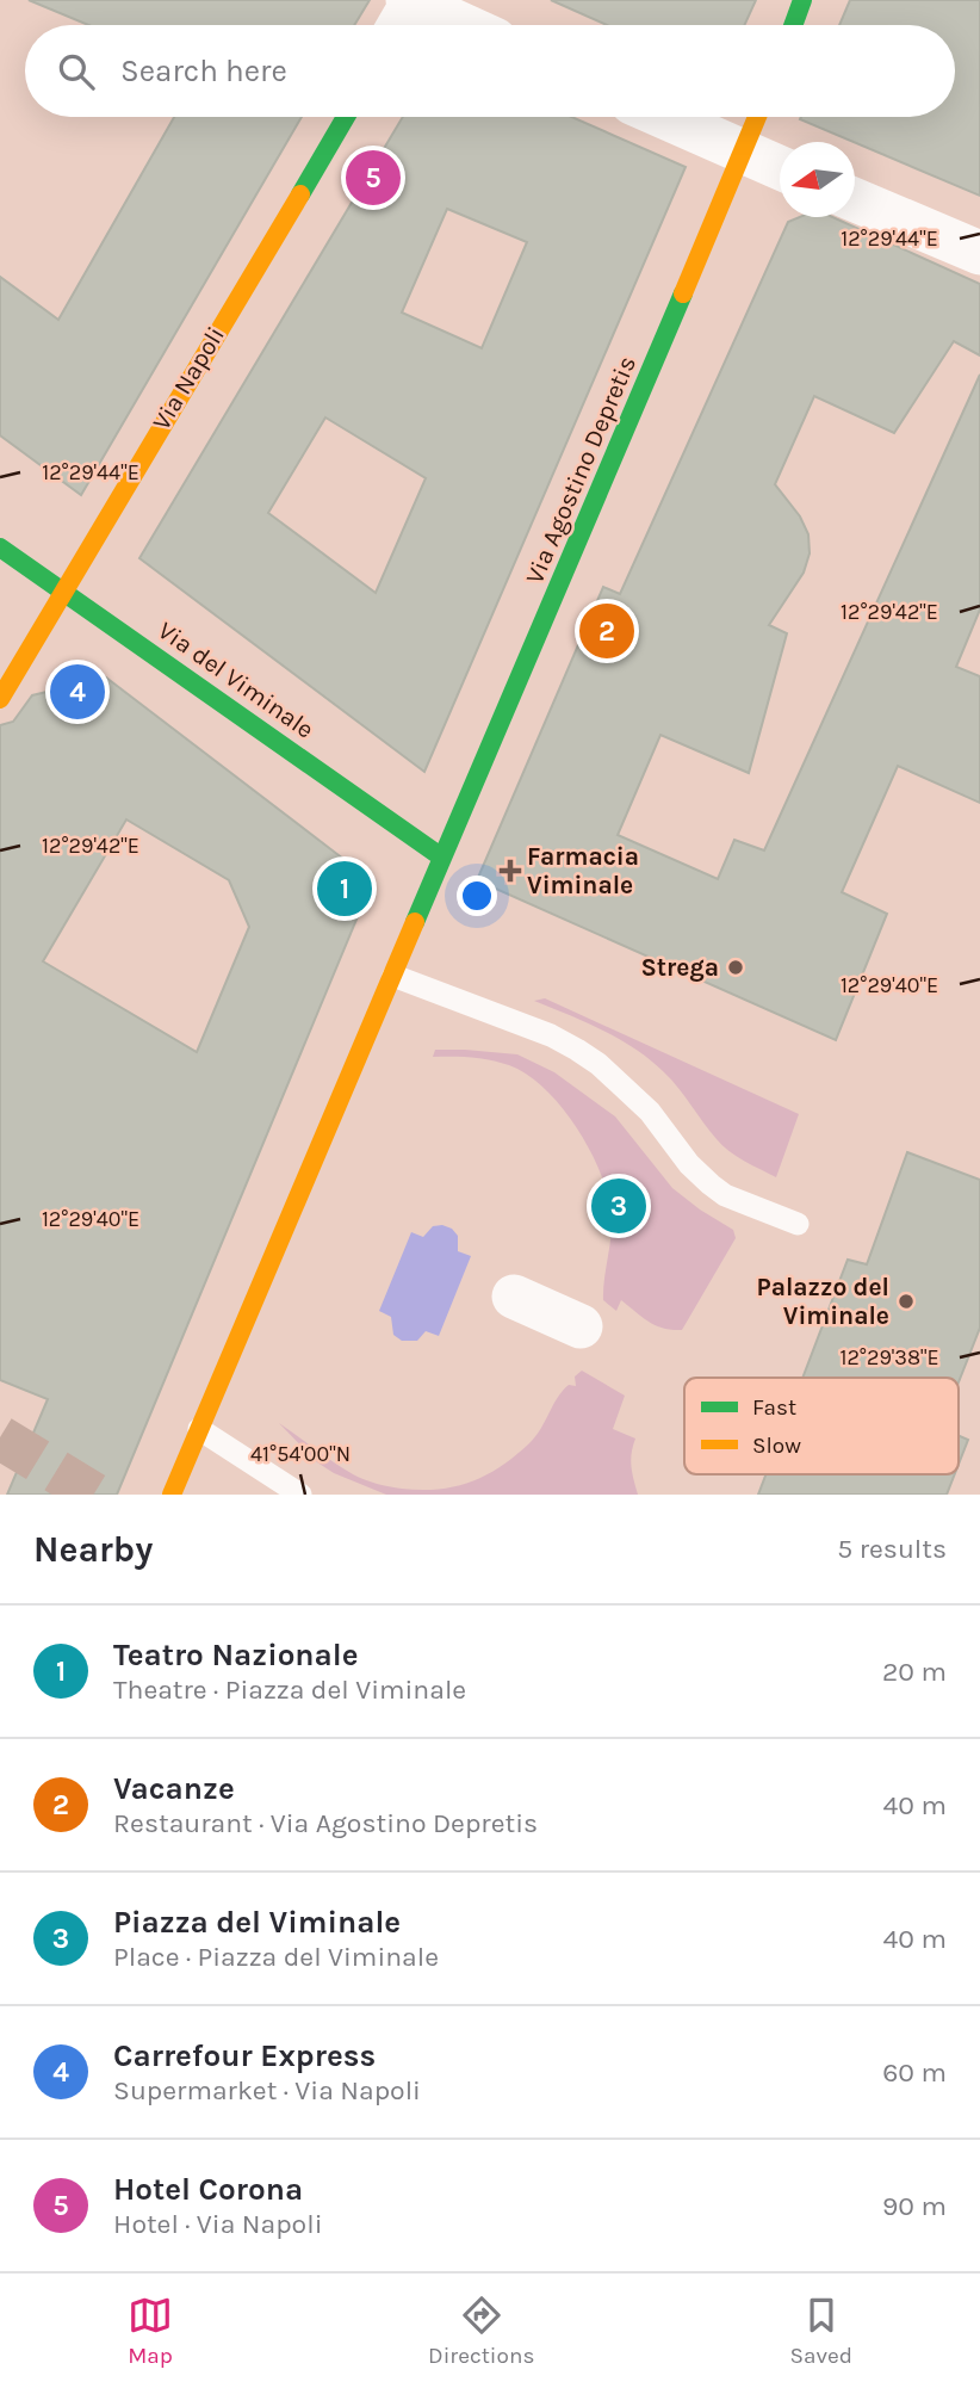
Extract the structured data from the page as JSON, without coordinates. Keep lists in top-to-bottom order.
{
  "streets": {
    "street": ["Via Napoli", "Via Agostino Depretis", "Via del Viminale"]
  },
  "crossings": [
    ["Via Napoli", "Via del Viminale"],
    ["Via Agostino Depretis", "Via del Viminale"]
  ],
  "places": {
    "health": ["Farmacia Viminale"],
    "other": ["Strega", "Palazzo del Viminale"]
  },
  "legend": ["Fast", "Slow"],
  "north": "left",
  "page": {
    "search": "Search here",
    "pins": [
      "5",
      "2",
      "4",
      "1",
      "3"
    ],
    "heading": ["Nearby", "5 results"],
    "list": [
      {
        "mark": "1",
        "name": "Teatro Nazionale",
        "note": "Theatre · Piazza del Viminale",
        "value": "20 m"
      },
      {
        "mark": "2",
        "name": "Vacanze",
        "note": "Restaurant · Via Agostino Depretis",
        "value": "40 m"
      },
      {
        "mark": "3",
        "name": "Piazza del Viminale",
        "note": "Place · Piazza del Viminale",
        "value": "40 m"
      },
      {
        "mark": "4",
        "name": "Carrefour Express",
        "note": "Supermarket · Via Napoli",
        "value": "60 m"
      },
      {
        "mark": "5",
        "name": "Hotel Corona",
        "note": "Hotel · Via Napoli",
        "value": "90 m"
      }
    ],
    "nav": ["Map", "Directions", "Saved"]
  },
  "coordinates": [
    "12°29'44\"E",
    "12°29'42\"E",
    "12°29'40\"E",
    "12°29'38\"E",
    "41°54'00\"N"
  ]
}
